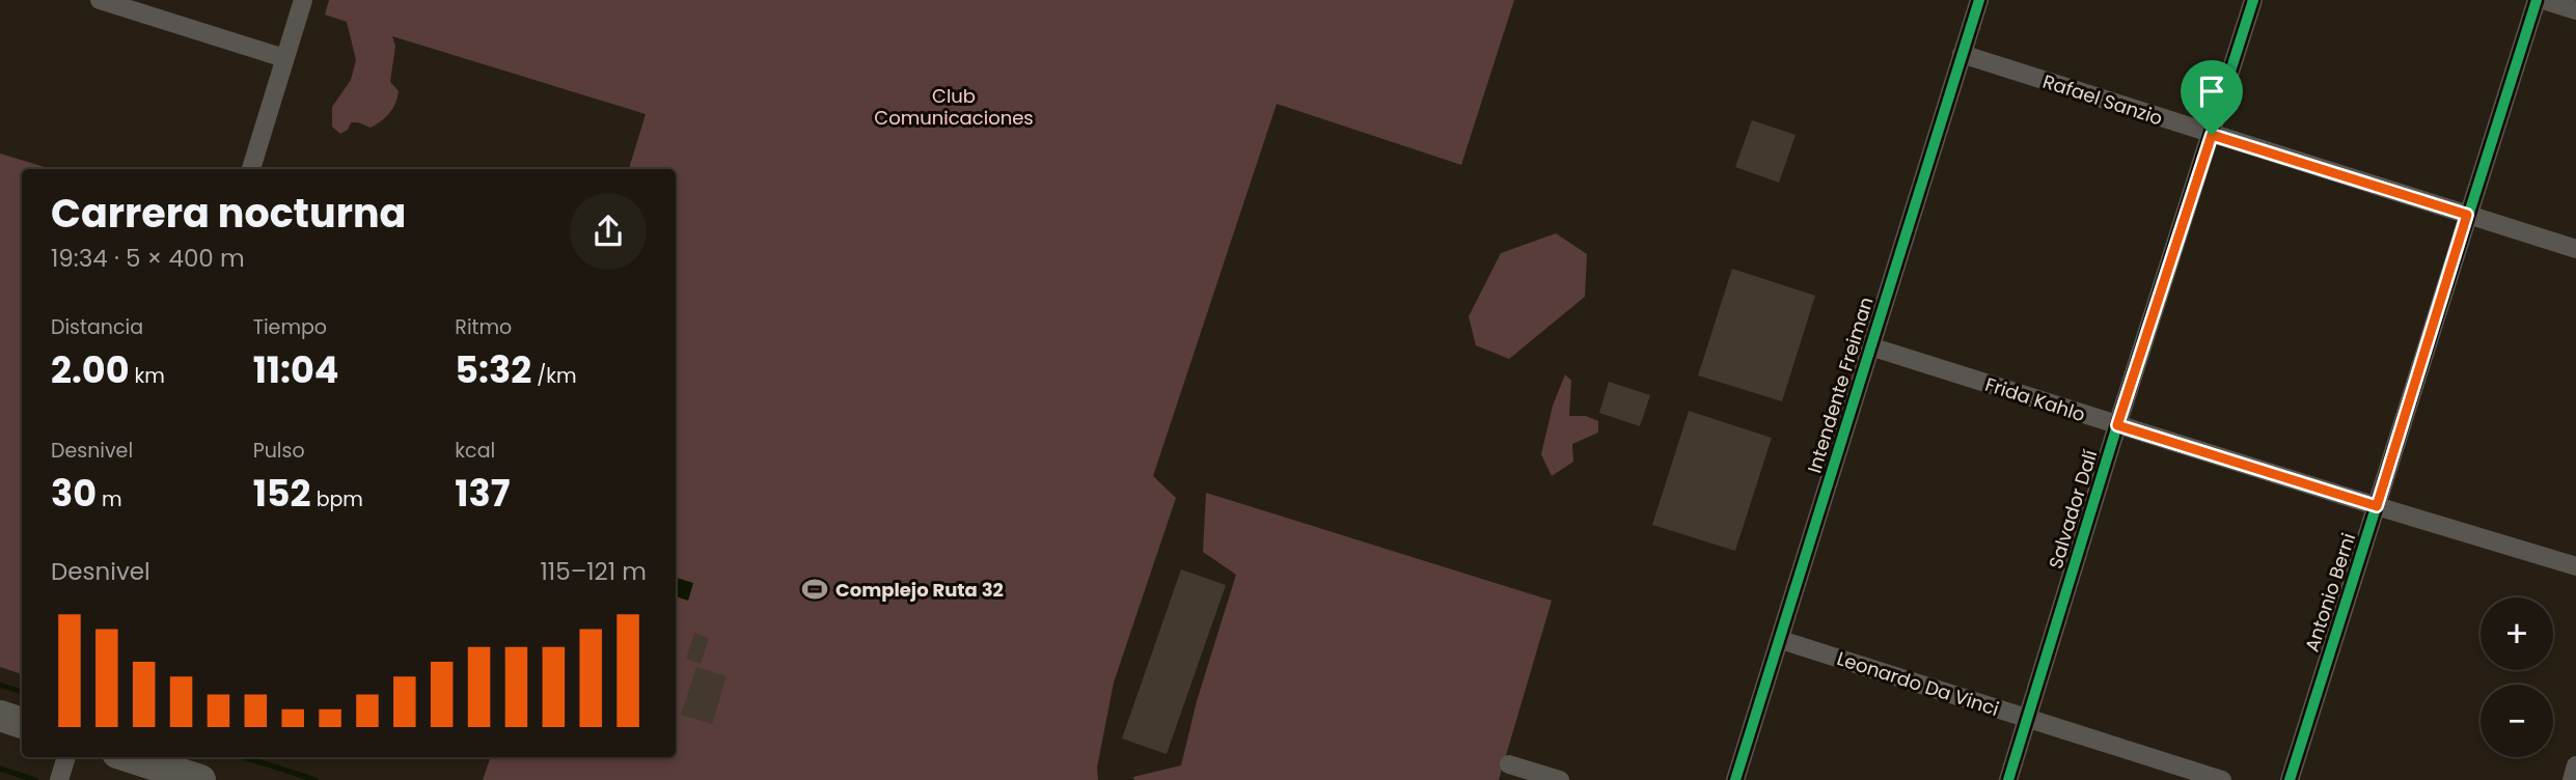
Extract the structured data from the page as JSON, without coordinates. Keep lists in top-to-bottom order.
{
  "streets": {
    "street": [
      "Rafael Sanzio",
      "Intendente Freiman",
      "Frida Kahlo",
      "Salvador Dalí",
      "Antonio Berni",
      "Leonardo Da Vinci"
    ]
  },
  "crossings": [
    ["Rafael Sanzio", "Intendente Freiman"],
    ["Rafael Sanzio", "Salvador Dalí"],
    ["Rafael Sanzio", "Antonio Berni"],
    ["Intendente Freiman", "Frida Kahlo"],
    ["Intendente Freiman", "Leonardo Da Vinci"],
    ["Frida Kahlo", "Salvador Dalí"],
    ["Frida Kahlo", "Antonio Berni"],
    ["Salvador Dalí", "Leonardo Da Vinci"]
  ],
  "parks": ["Club Comunicaciones"],
  "places": {
    "sports": ["Complejo Ruta 32"]
  },
  "page": {
    "heading": ["Carrera nocturna", "19:34 · 5 × 400 m"],
    "stats": [
      ["Distancia", "2.00 km"],
      ["Tiempo", "11:04"],
      ["Ritmo", "5:32 /km"],
      ["Desnivel", "30 m"],
      ["Pulso", "152 bpm"],
      ["kcal", "137"]
    ],
    "chart": ["Desnivel", "115–121 m"],
    "map_buttons": ["+", "−"]
  }
}
